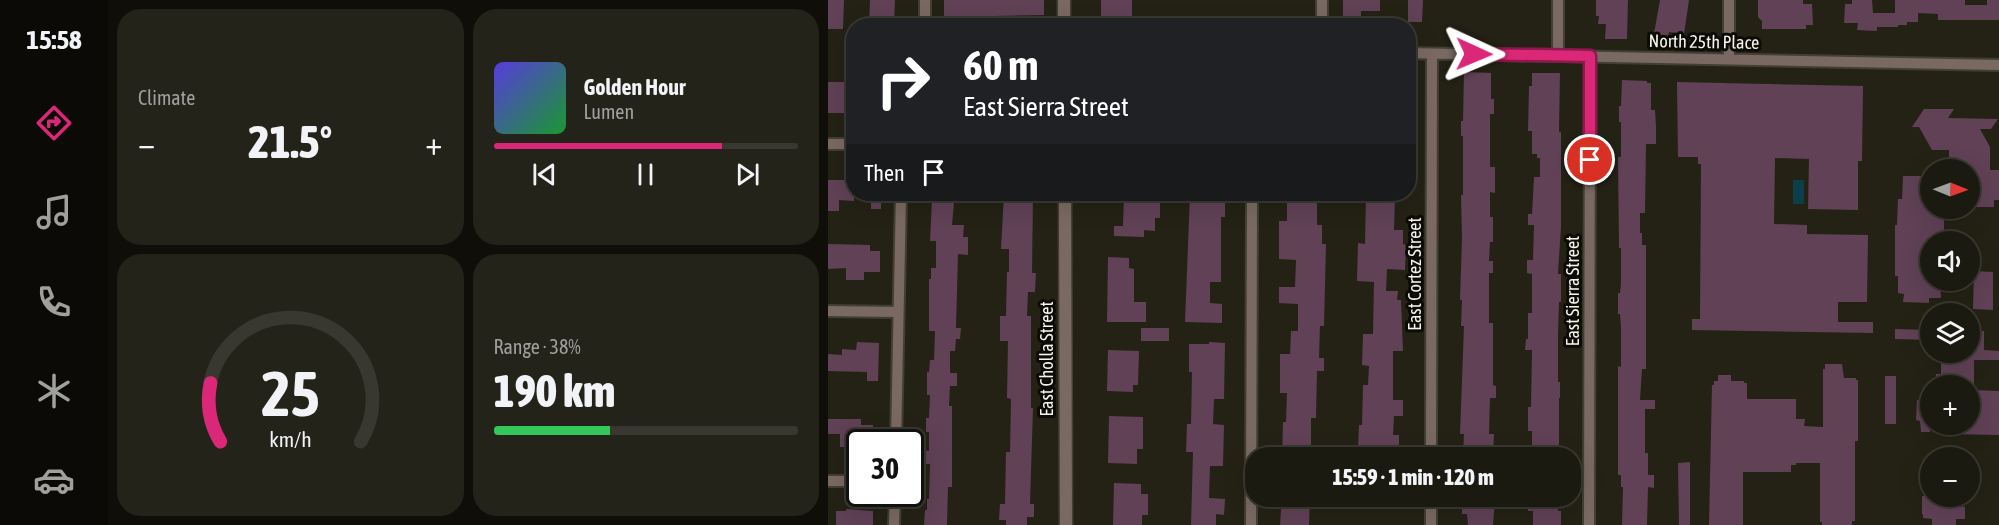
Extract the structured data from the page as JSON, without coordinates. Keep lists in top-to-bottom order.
{
  "streets": {
    "street": [
      "North 25th Place",
      "East Cortez Street",
      "East Sierra Street",
      "East Cholla Street"
    ]
  },
  "crossings": [
    ["North 25th Place", "East Cortez Street"],
    ["North 25th Place", "East Sierra Street"]
  ],
  "north": "right",
  "page": {
    "tabs": "15:58",
    "tile": [
      "Climate",
      ["Range · 38%", "190 km"]
    ],
    "turn": ["60 m", "East Sierra Street"],
    "song": ["Golden Hour", "Lumen"],
    "heat": ["−", "21.5°", "+"],
    "then": "Then",
    "map_buttons": ["+", "−"],
    "limit": "30",
    "trip": "15:59 · 1 min · 120 m",
    "gauge": ["25", "km/h"]
  }
}
